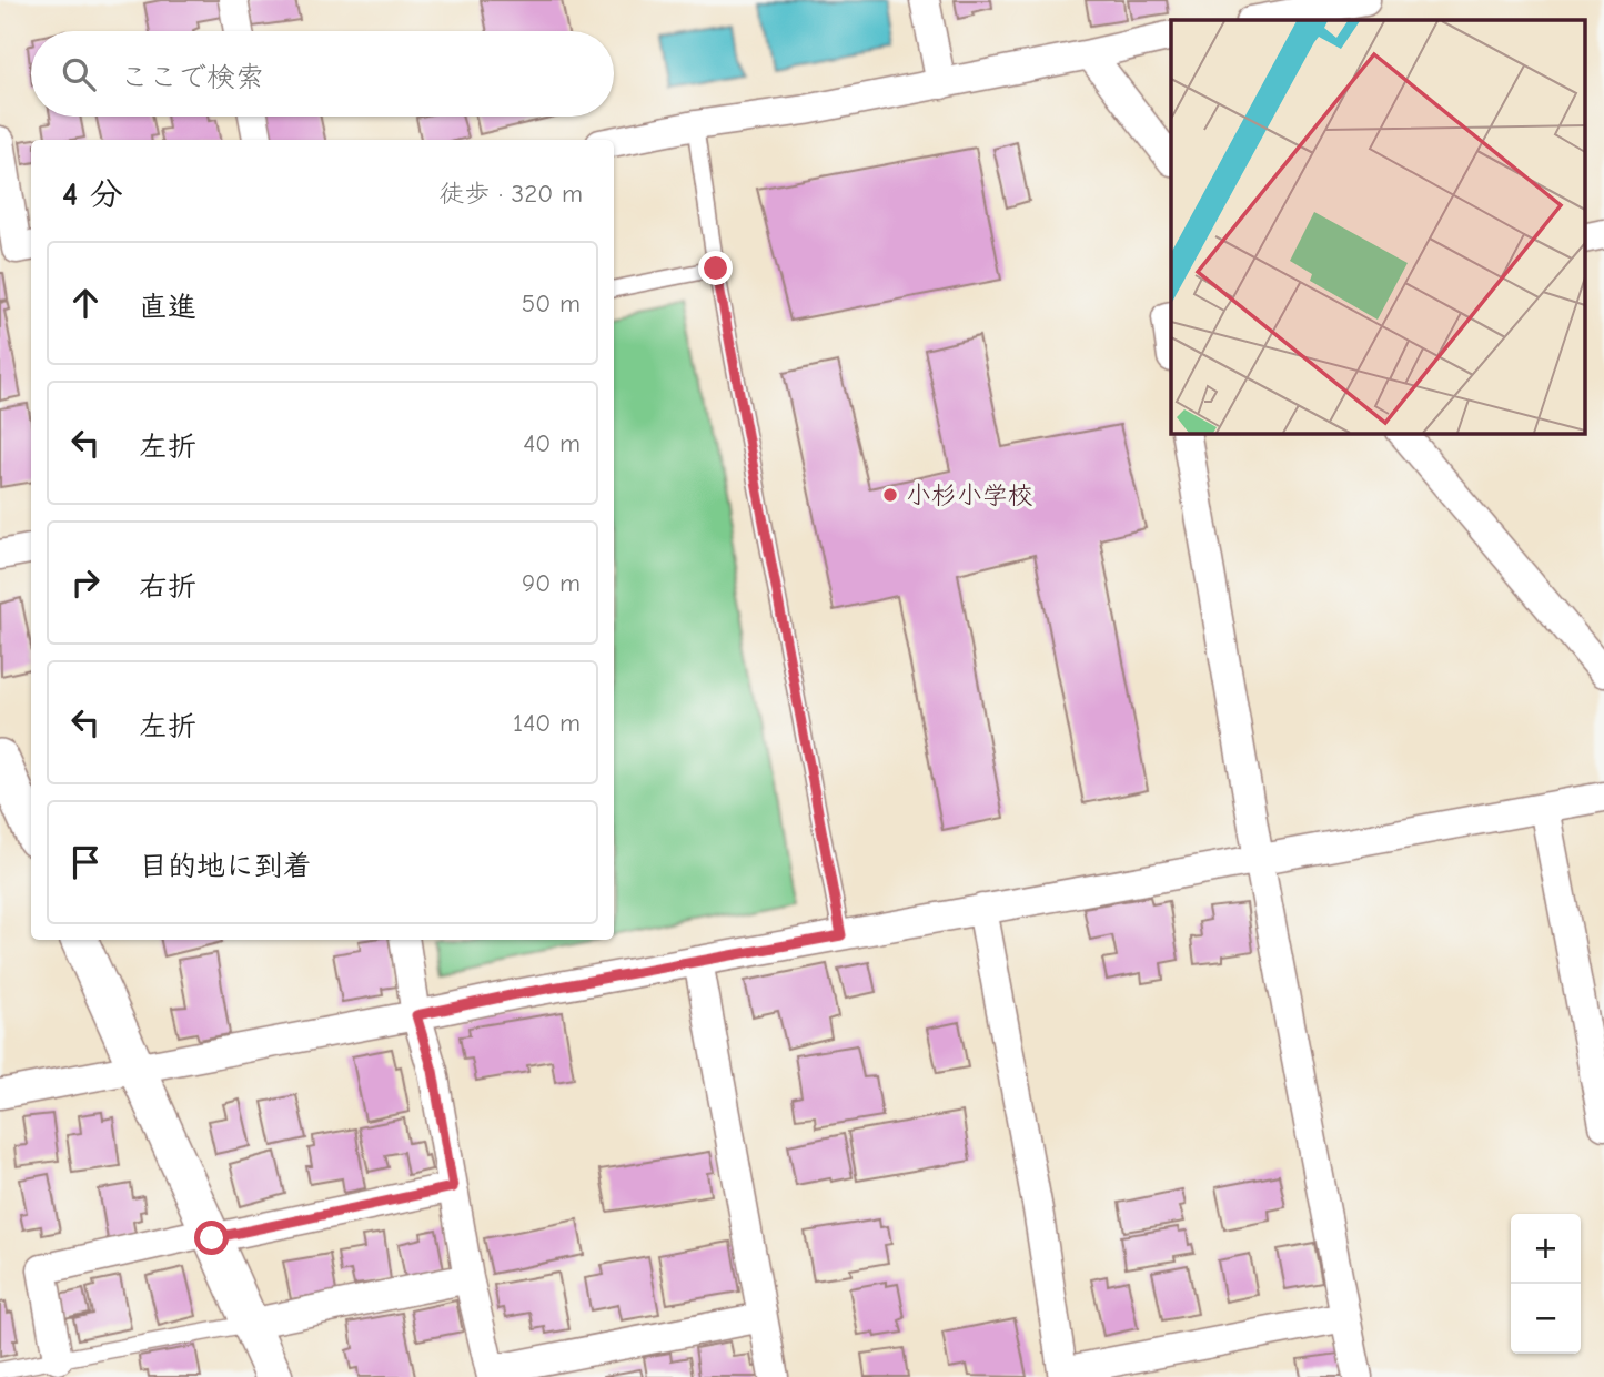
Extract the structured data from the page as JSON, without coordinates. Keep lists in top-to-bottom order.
{
  "places": ["小杉小学校"],
  "page": {
    "search": "ここで検索",
    "heading": ["4 分", "徒歩 · 320 m"],
    "list": [
      ["直進", "50 m"],
      ["左折", "40 m"],
      ["右折", "90 m"],
      ["左折", "140 m"],
      "目的地に到着"
    ],
    "map_buttons": ["+", "−"]
  }
}
